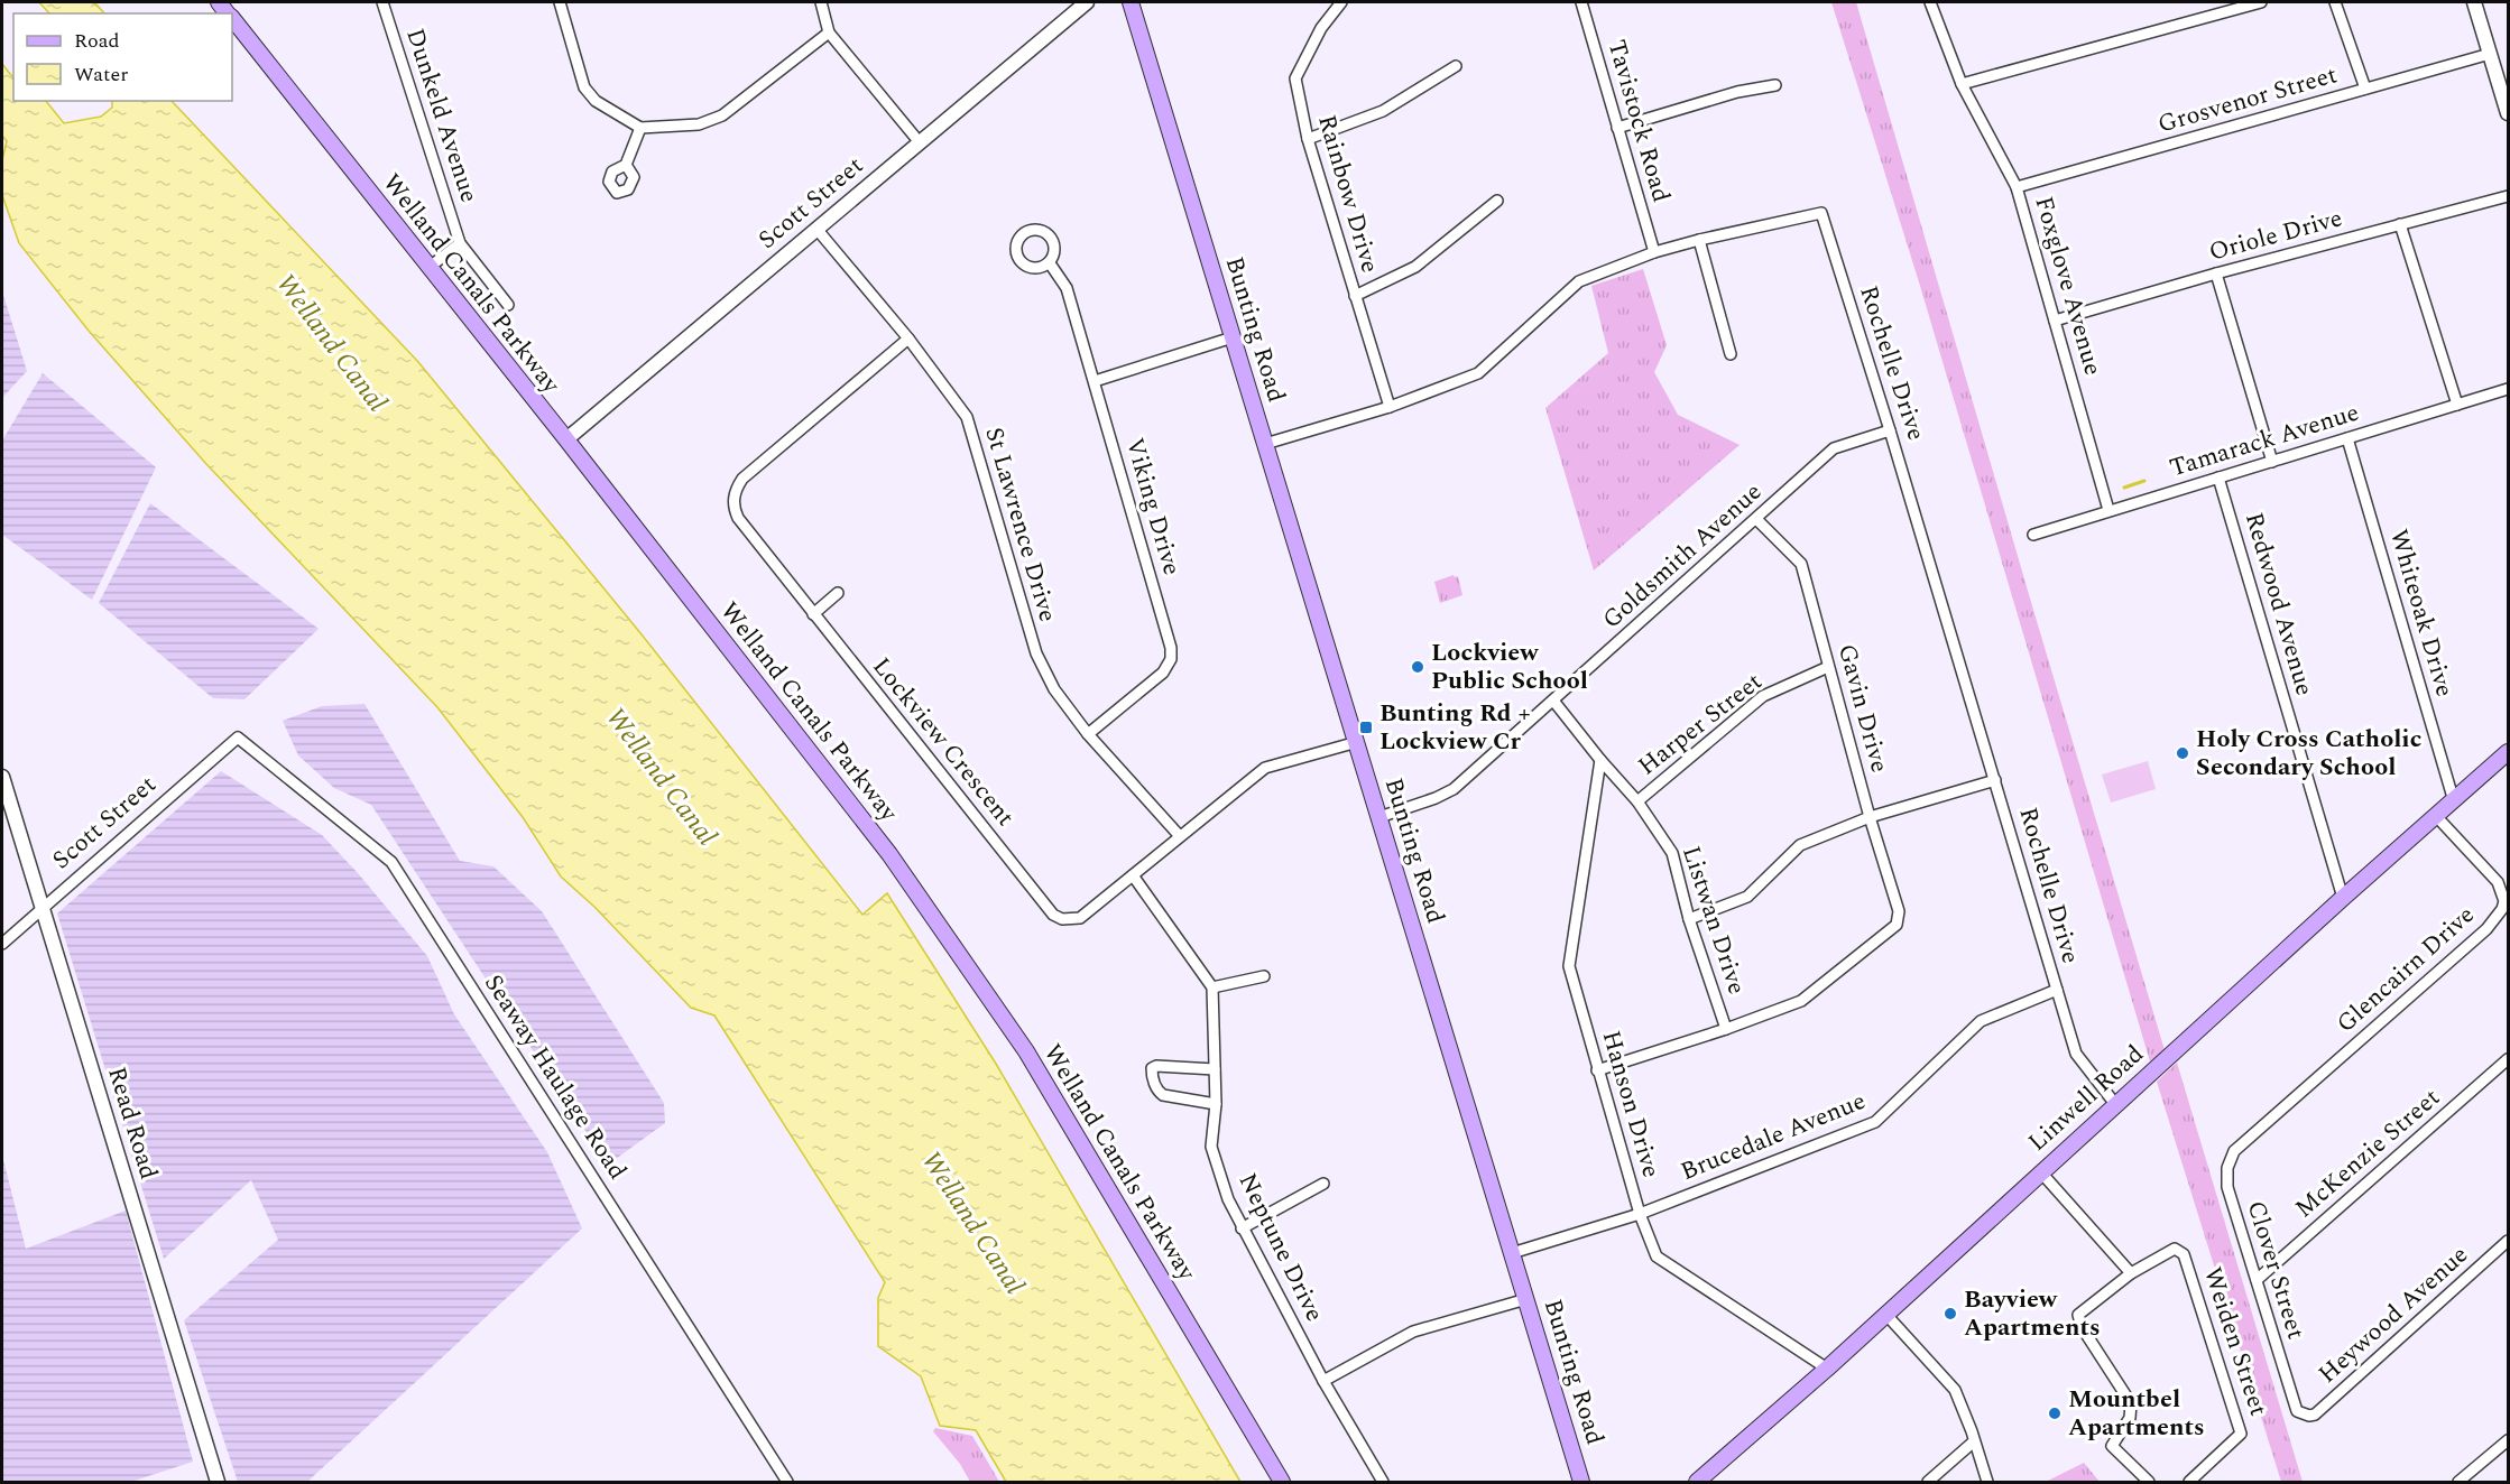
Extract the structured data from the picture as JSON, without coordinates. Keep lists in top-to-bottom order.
{
  "streets": {
    "main road": ["Welland Canals Parkway", "Bunting Road", "Linwell Road"],
    "street": [
      "Grosvenor Street",
      "Dunkeld Avenue",
      "Tavistock Road",
      "Rainbow Drive",
      "Scott Street",
      "Oriole Drive",
      "Foxglove Avenue",
      "Rochelle Drive",
      "Tamarack Avenue",
      "Viking Drive",
      "St Lawrence Drive",
      "Goldsmith Avenue",
      "Redwood Avenue",
      "Whiteoak Drive",
      "Gavin Drive",
      "Harper Street",
      "Lockview Crescent",
      "Listwan Drive",
      "Glencairn Drive",
      "Seaway Haulage Road",
      "Hanson Drive",
      "Read Road",
      "Brucedale Avenue",
      "McKenzie Street",
      "Neptune Drive",
      "Clover Street",
      "Heywood Avenue",
      "Weiden Street"
    ]
  },
  "crossings": [
    ["Grosvenor Street", "Foxglove Avenue"],
    ["Dunkeld Avenue", "Welland Canals Parkway"],
    ["Tavistock Road", "Rochelle Drive"],
    ["Rainbow Drive", "Rochelle Drive"],
    ["Scott Street", "Welland Canals Parkway"],
    ["Scott Street", "St Lawrence Drive"],
    ["Scott Street", "Seaway Haulage Road"],
    ["Scott Street", "Read Road"],
    ["Oriole Drive", "Foxglove Avenue"],
    ["Foxglove Avenue", "Tamarack Avenue"],
    ["Bunting Road", "Rochelle Drive"],
    ["Bunting Road", "Goldsmith Avenue"],
    ["Bunting Road", "Lockview Crescent"],
    ["Bunting Road", "Brucedale Avenue"],
    ["Rochelle Drive", "Goldsmith Avenue"],
    ["Rochelle Drive", "Linwell Road"],
    ["Rochelle Drive", "Brucedale Avenue"],
    ["Tamarack Avenue", "Redwood Avenue"],
    ["Tamarack Avenue", "Whiteoak Drive"],
    ["Viking Drive", "St Lawrence Drive"],
    ["St Lawrence Drive", "Lockview Crescent"],
    ["Goldsmith Avenue", "Gavin Drive"],
    ["Goldsmith Avenue", "Listwan Drive"],
    ["Redwood Avenue", "Linwell Road"],
    ["Whiteoak Drive", "Linwell Road"],
    ["Gavin Drive", "Harper Street"],
    ["Gavin Drive", "Listwan Drive"],
    ["Harper Street", "Listwan Drive"],
    ["Listwan Drive", "Hanson Drive"],
    ["Glencairn Drive", "Linwell Road"],
    ["Glencairn Drive", "Clover Street"],
    ["Linwell Road", "Hanson Drive"],
    ["Hanson Drive", "Brucedale Avenue"],
    ["McKenzie Street", "Clover Street"],
    ["Clover Street", "Heywood Avenue"]
  ],
  "water": ["Welland Canal"],
  "places": {
    "other": [
      "Lockview Public School",
      "Holy Cross Catholic Secondary School",
      "Bayview Apartments",
      "Mountbel Apartments"
    ],
    "transit": ["Bunting Rd + Lockview Cr"]
  },
  "legend": ["Road", "Water"]
}
